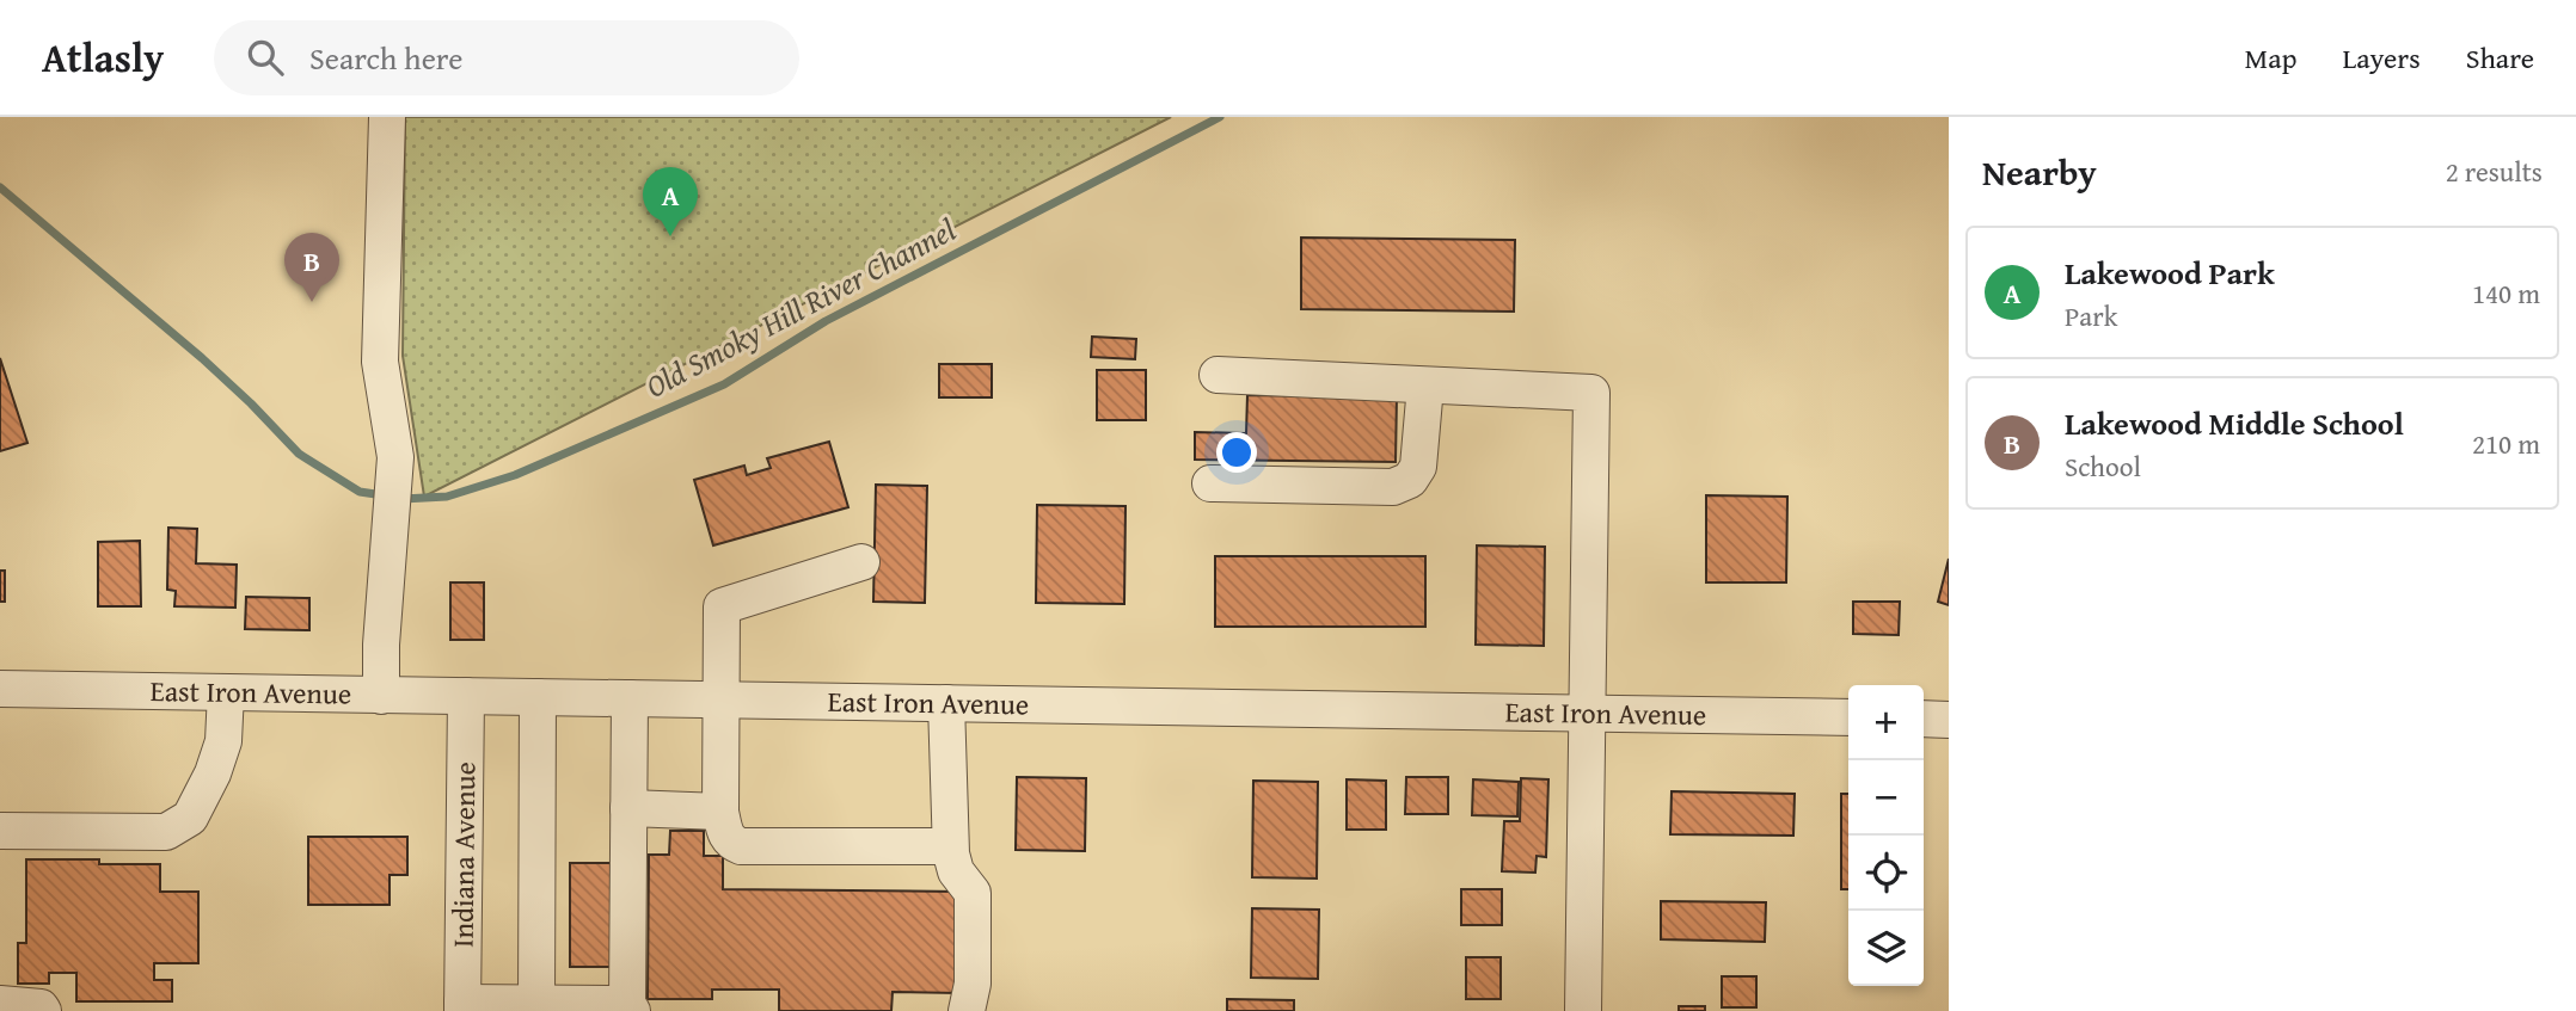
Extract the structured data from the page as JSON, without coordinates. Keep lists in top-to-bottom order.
{
  "streets": {
    "street": ["East Iron Avenue", "Indiana Avenue"]
  },
  "crossings": [
    ["East Iron Avenue", "Indiana Avenue"]
  ],
  "water": ["Old Smoky Hill River Channel"],
  "page": {
    "header": "Atlasly",
    "search": "Search here",
    "nav": ["Map", "Layers", "Share"],
    "heading": ["Nearby", "2 results"],
    "pins": ["A", "B"],
    "list": [
      {
        "mark": "A",
        "name": "Lakewood Park",
        "note": "Park",
        "value": "140 m"
      },
      {
        "mark": "B",
        "name": "Lakewood Middle School",
        "note": "School",
        "value": "210 m"
      }
    ],
    "map_buttons": ["+", "−"]
  }
}
